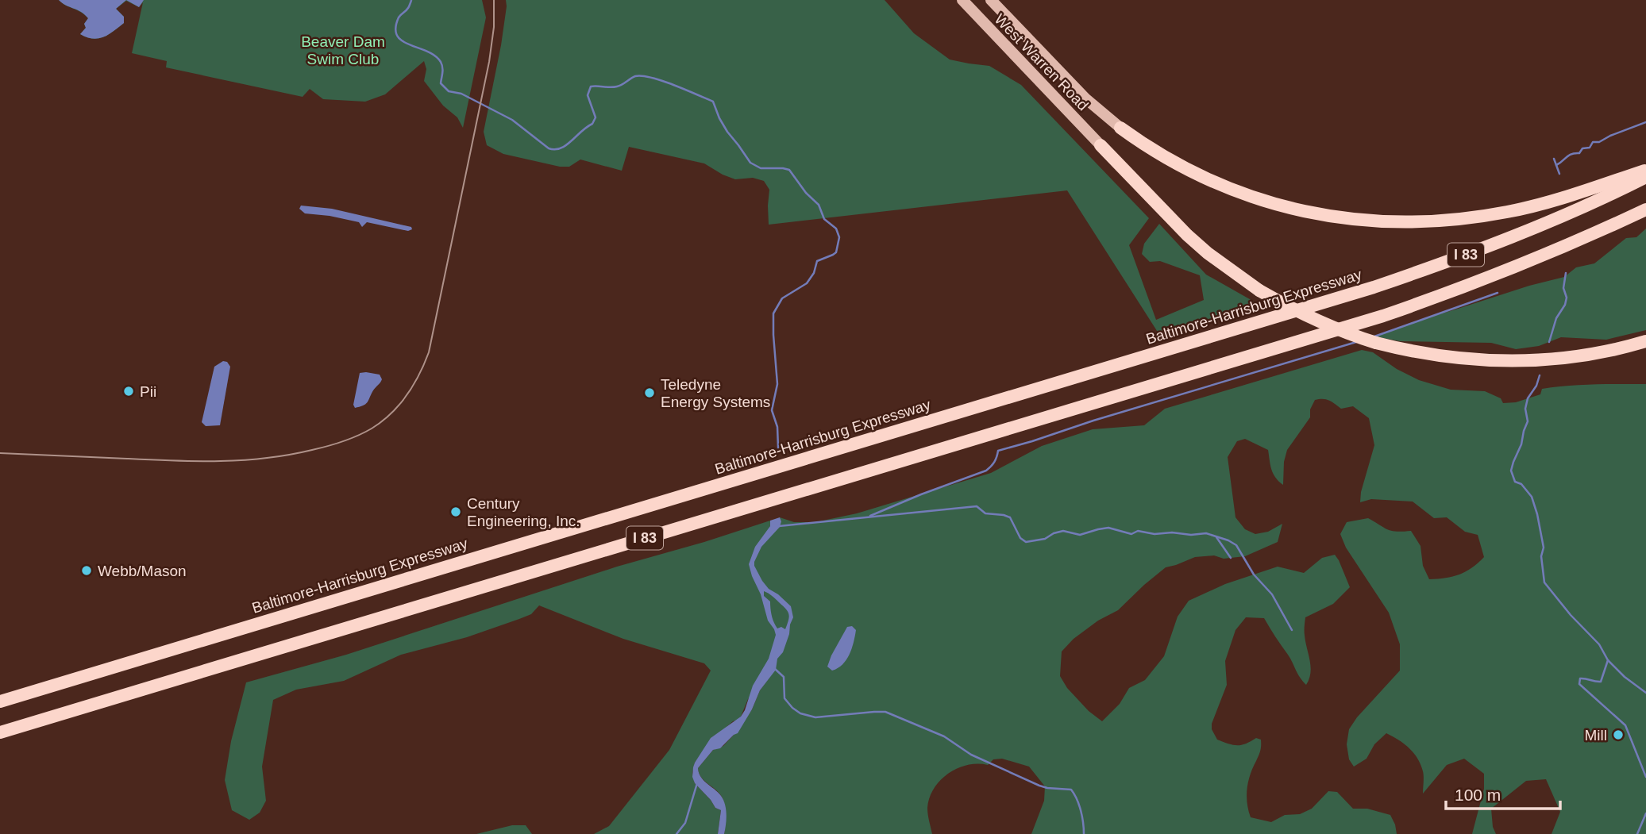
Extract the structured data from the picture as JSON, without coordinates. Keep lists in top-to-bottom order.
{
  "streets": {
    "highway": ["I 83", "Baltimore-Harrisburg Expressway"],
    "main road": ["West Warren Road"]
  },
  "parks": ["Beaver Dam Swim Club"],
  "places": [
    "Pii",
    "Teledyne Energy Systems",
    "Century Engineering, Inc.",
    "Webb/Mason",
    "Mill"
  ],
  "scale_bar": "100 m"
}
